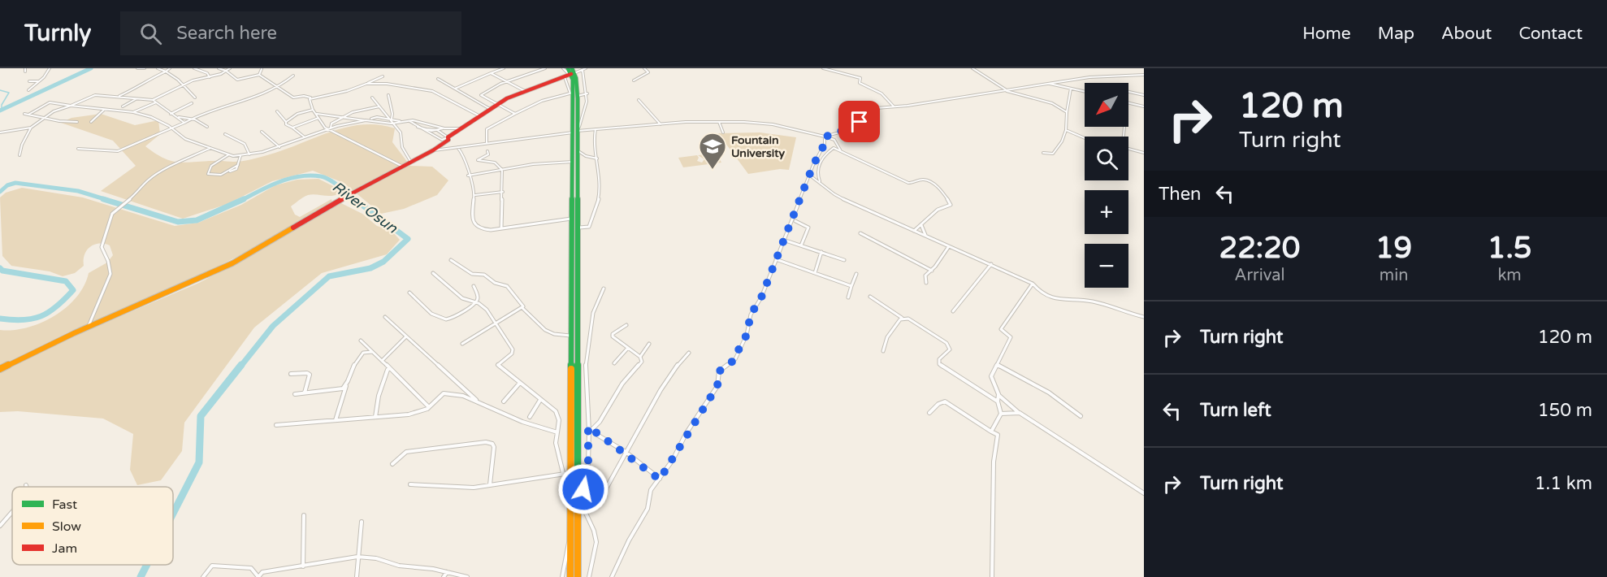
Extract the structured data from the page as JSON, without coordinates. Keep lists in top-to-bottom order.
{
  "water": ["River Osun"],
  "places": {
    "school or university": ["Fountain University"]
  },
  "legend": ["Fast", "Slow", "Jam"],
  "north": "bottom left",
  "page": {
    "header": "Turnly",
    "search": "Search here",
    "nav": [
      "Home",
      "Map",
      "About",
      "Contact"
    ],
    "turn": ["120 m", "Turn right"],
    "map_buttons": ["+", "−"],
    "then": "Then",
    "eta": [
      "22:20",
      "Arrival",
      "19",
      "min",
      "1.5",
      "km"
    ],
    "list": [
      {
        "name": "Turn right",
        "value": "120 m"
      },
      {
        "name": "Turn left",
        "value": "150 m"
      },
      {
        "name": "Turn right",
        "value": "1.1 km"
      }
    ]
  }
}
